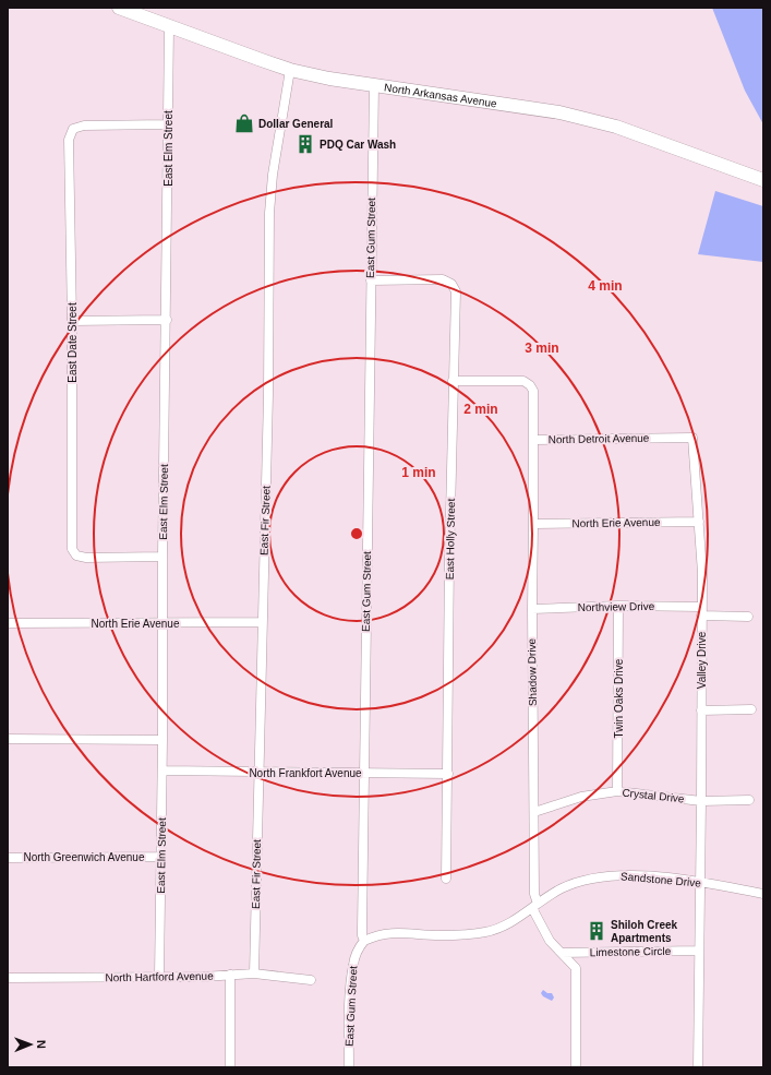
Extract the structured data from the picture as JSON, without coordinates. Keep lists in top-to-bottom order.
{
  "streets": {
    "main road": ["North Arkansas Avenue"],
    "street": [
      "East Elm Street",
      "East Gum Street",
      "East Date Street",
      "North Detroit Avenue",
      "East Fir Street",
      "North Erie Avenue",
      "East Holly Street",
      "Northview Drive",
      "Valley Drive",
      "Shadow Drive",
      "Twin Oaks Drive",
      "North Frankfort Avenue",
      "Crystal Drive",
      "North Greenwich Avenue",
      "Sandstone Drive",
      "Limestone Circle",
      "North Hartford Avenue"
    ]
  },
  "crossings": [
    ["North Arkansas Avenue", "East Elm Street"],
    ["North Arkansas Avenue", "East Gum Street"],
    ["North Arkansas Avenue", "East Fir Street"],
    ["East Elm Street", "East Date Street"],
    ["East Elm Street", "North Erie Avenue"],
    ["East Elm Street", "North Frankfort Avenue"],
    ["East Elm Street", "North Greenwich Avenue"],
    ["East Elm Street", "North Hartford Avenue"],
    ["East Gum Street", "East Holly Street"],
    ["East Gum Street", "North Frankfort Avenue"],
    ["East Gum Street", "Sandstone Drive"],
    ["North Detroit Avenue", "East Holly Street"],
    ["North Detroit Avenue", "Valley Drive"],
    ["North Detroit Avenue", "Shadow Drive"],
    ["East Fir Street", "North Erie Avenue"],
    ["East Fir Street", "North Frankfort Avenue"],
    ["East Fir Street", "North Hartford Avenue"],
    ["North Erie Avenue", "Valley Drive"],
    ["North Erie Avenue", "Shadow Drive"],
    ["East Holly Street", "North Frankfort Avenue"],
    ["Northview Drive", "Valley Drive"],
    ["Northview Drive", "Shadow Drive"],
    ["Northview Drive", "Twin Oaks Drive"],
    ["Valley Drive", "Crystal Drive"],
    ["Valley Drive", "Sandstone Drive"],
    ["Shadow Drive", "Crystal Drive"],
    ["Shadow Drive", "Sandstone Drive"],
    ["Twin Oaks Drive", "Crystal Drive"]
  ],
  "places": {
    "shop": ["Dollar General"],
    "building": ["PDQ Car Wash", "Shiloh Creek Apartments"]
  },
  "north": "right",
  "rings": [
    "4 min",
    "3 min",
    "2 min",
    "1 min"
  ]
}
